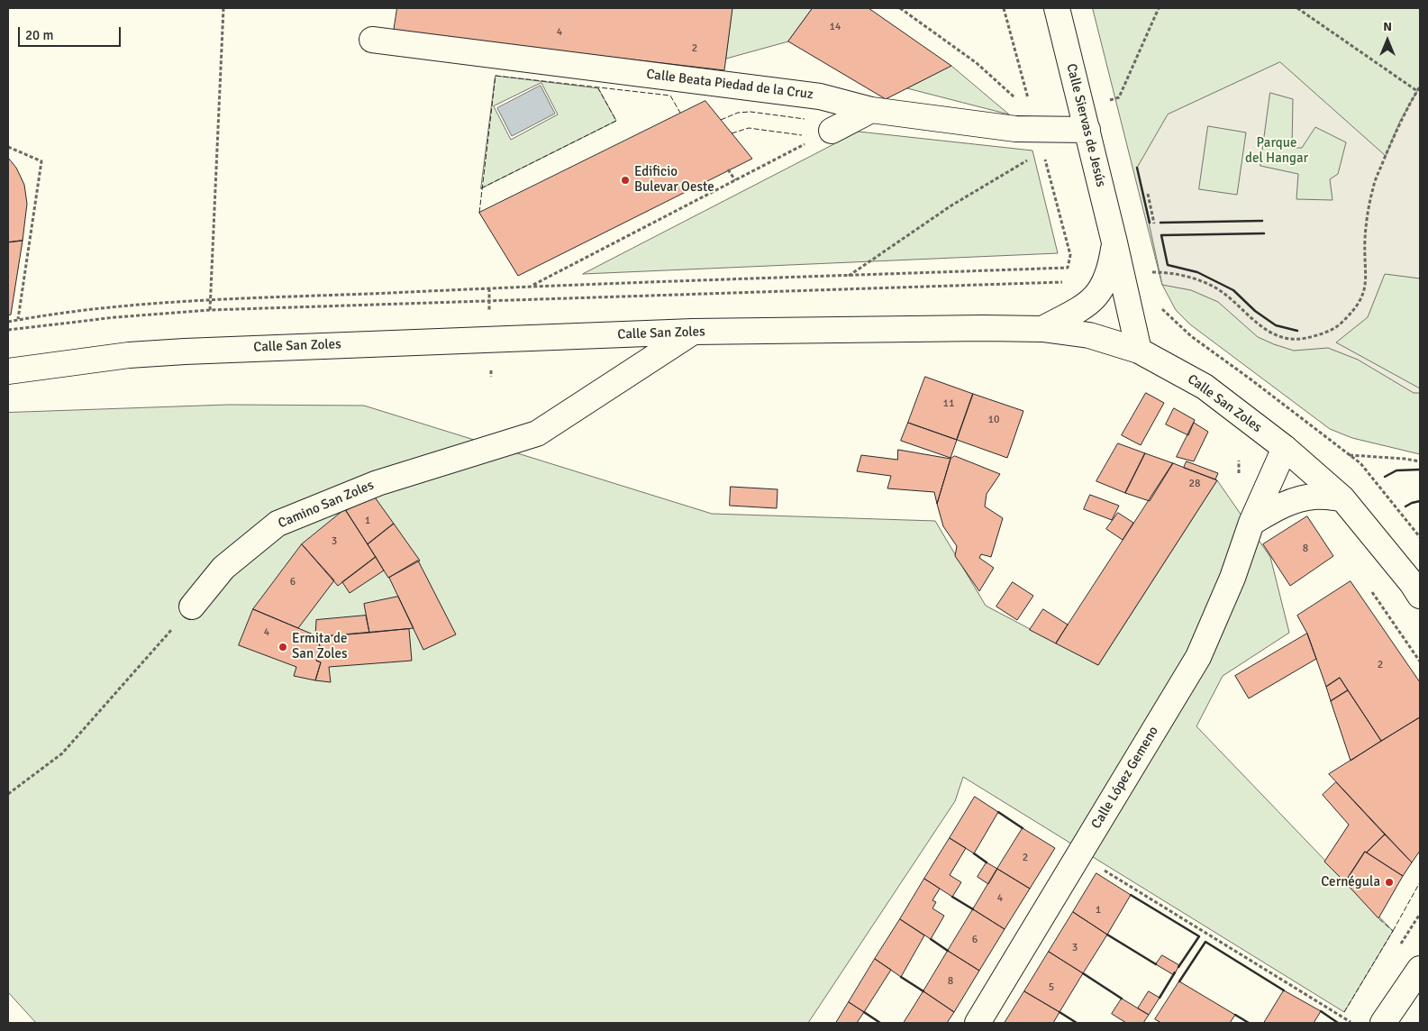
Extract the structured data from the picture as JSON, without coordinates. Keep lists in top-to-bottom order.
{
  "streets": {
    "street": [
      "Calle Beata Piedad de la Cruz",
      "Calle Siervas de Jesús",
      "Calle San Zoles",
      "Camino San Zoles",
      "Calle López Gemeno"
    ]
  },
  "crossings": [
    ["Calle Beata Piedad de la Cruz", "Calle Siervas de Jesús"],
    ["Calle Siervas de Jesús", "Calle San Zoles"],
    ["Calle San Zoles", "Camino San Zoles"],
    ["Calle San Zoles", "Calle López Gemeno"]
  ],
  "parks": ["Parque del Hangar"],
  "places": ["Edificio Bulevar Oeste", "Ermita de San Zoles", "Cernégula"],
  "house_numbers": [
    "14",
    "4",
    "2",
    "11",
    "10",
    "28",
    "1",
    "3",
    "8",
    "6",
    "4",
    "2",
    "2",
    "4",
    "1",
    "6",
    "3",
    "8",
    "5"
  ],
  "scale_bar": "20 m",
  "north": "top"
}
